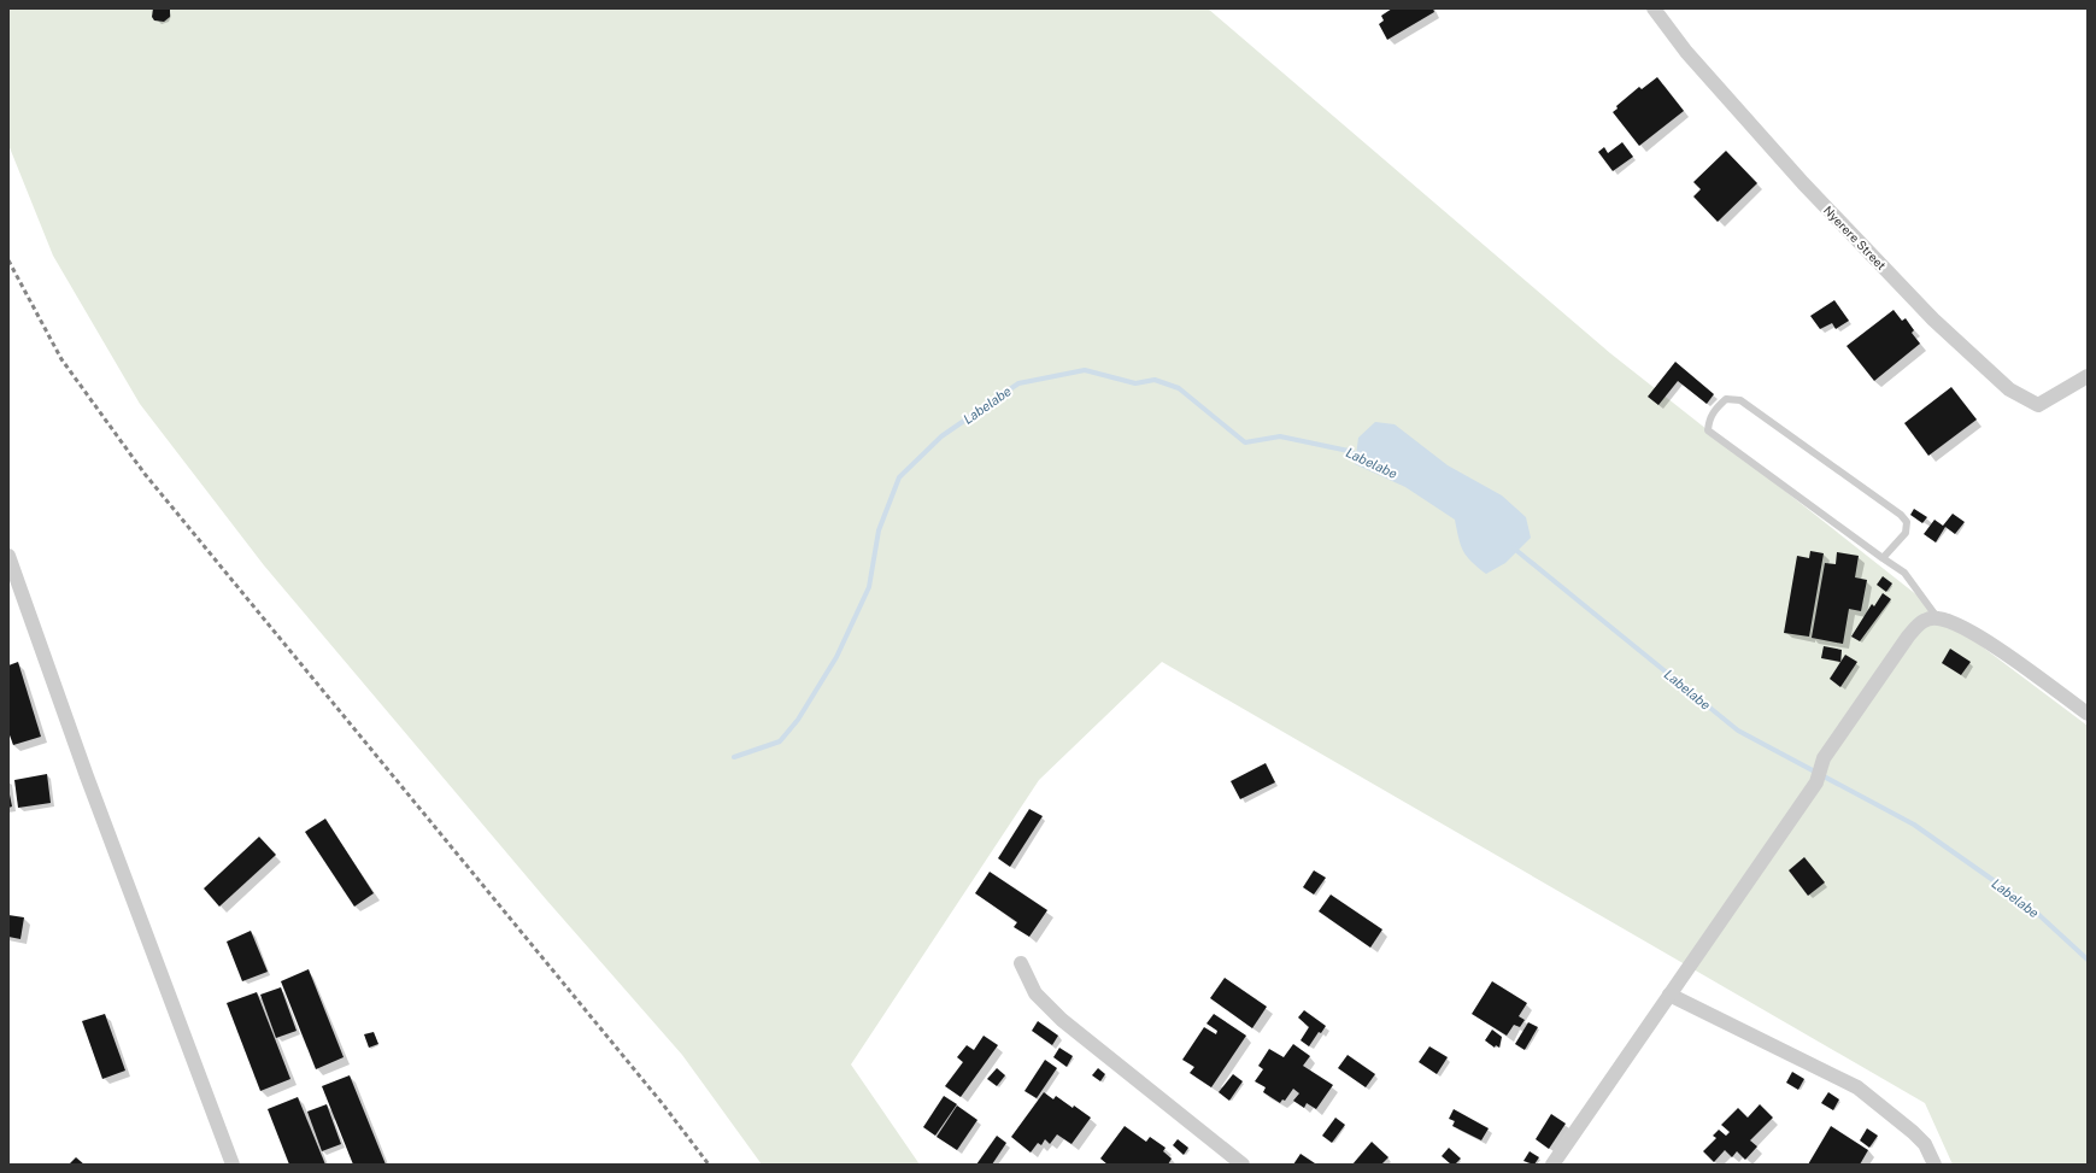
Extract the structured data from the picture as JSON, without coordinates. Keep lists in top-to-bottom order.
{
  "streets": {
    "street": ["Nyerere Street"]
  },
  "water": ["Labelabe"]
}
